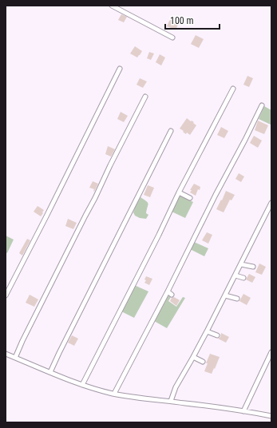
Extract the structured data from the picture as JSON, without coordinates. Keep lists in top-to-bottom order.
{
  "scale_bar": "100 m"
}
